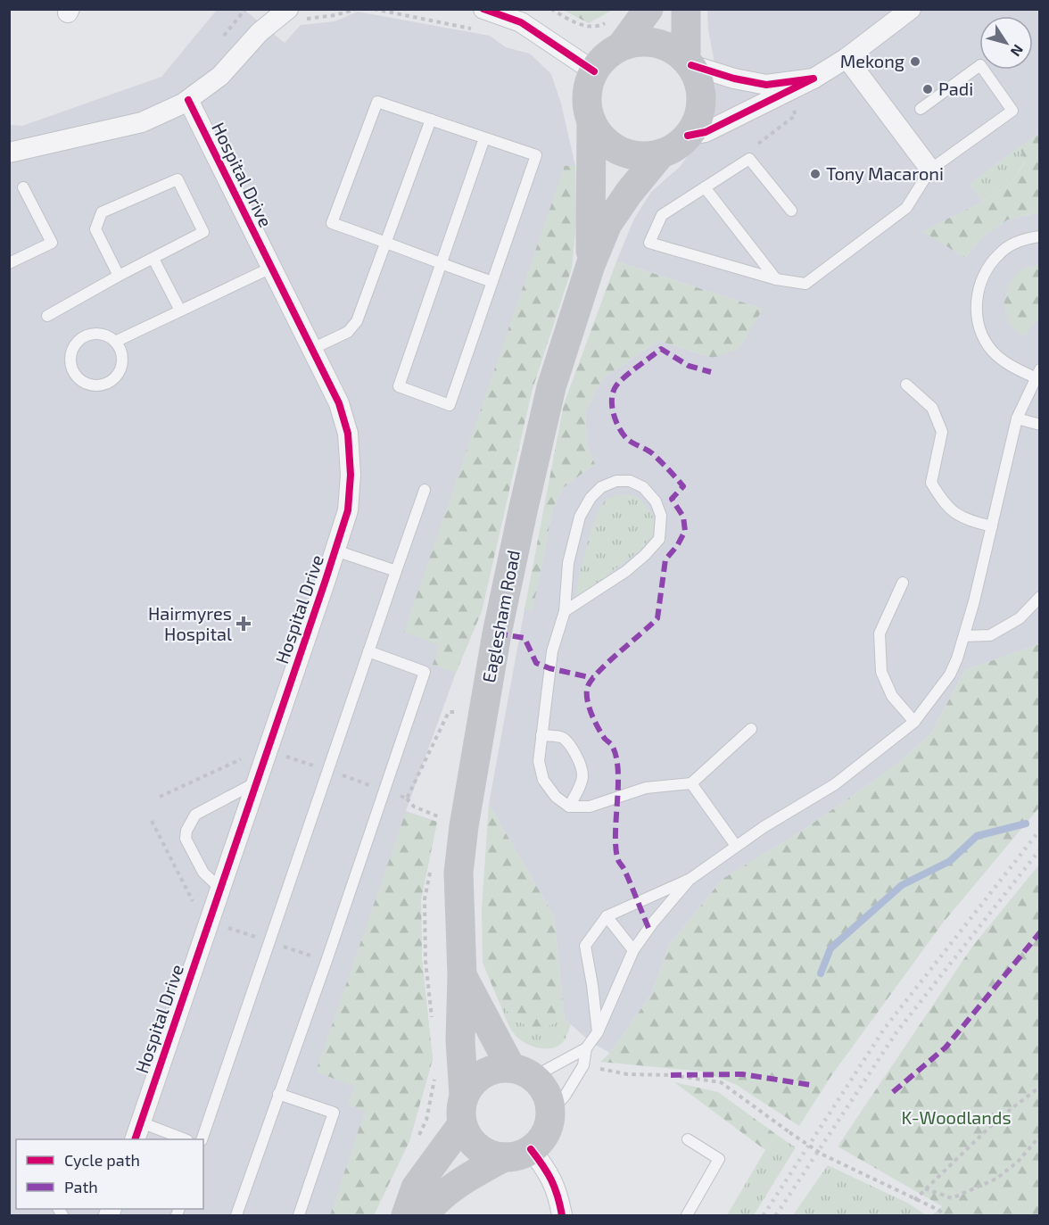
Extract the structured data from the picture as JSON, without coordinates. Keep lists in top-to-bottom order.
{
  "streets": {
    "main road": ["Eaglesham Road"],
    "street": ["Hospital Drive"]
  },
  "parks": ["K-Woodlands"],
  "places": {
    "other": ["Mekong", "Padi", "Tony Macaroni"],
    "health": ["Hairmyres Hospital"]
  },
  "legend": ["Cycle path", "Path"],
  "north": "bottom right"
}
